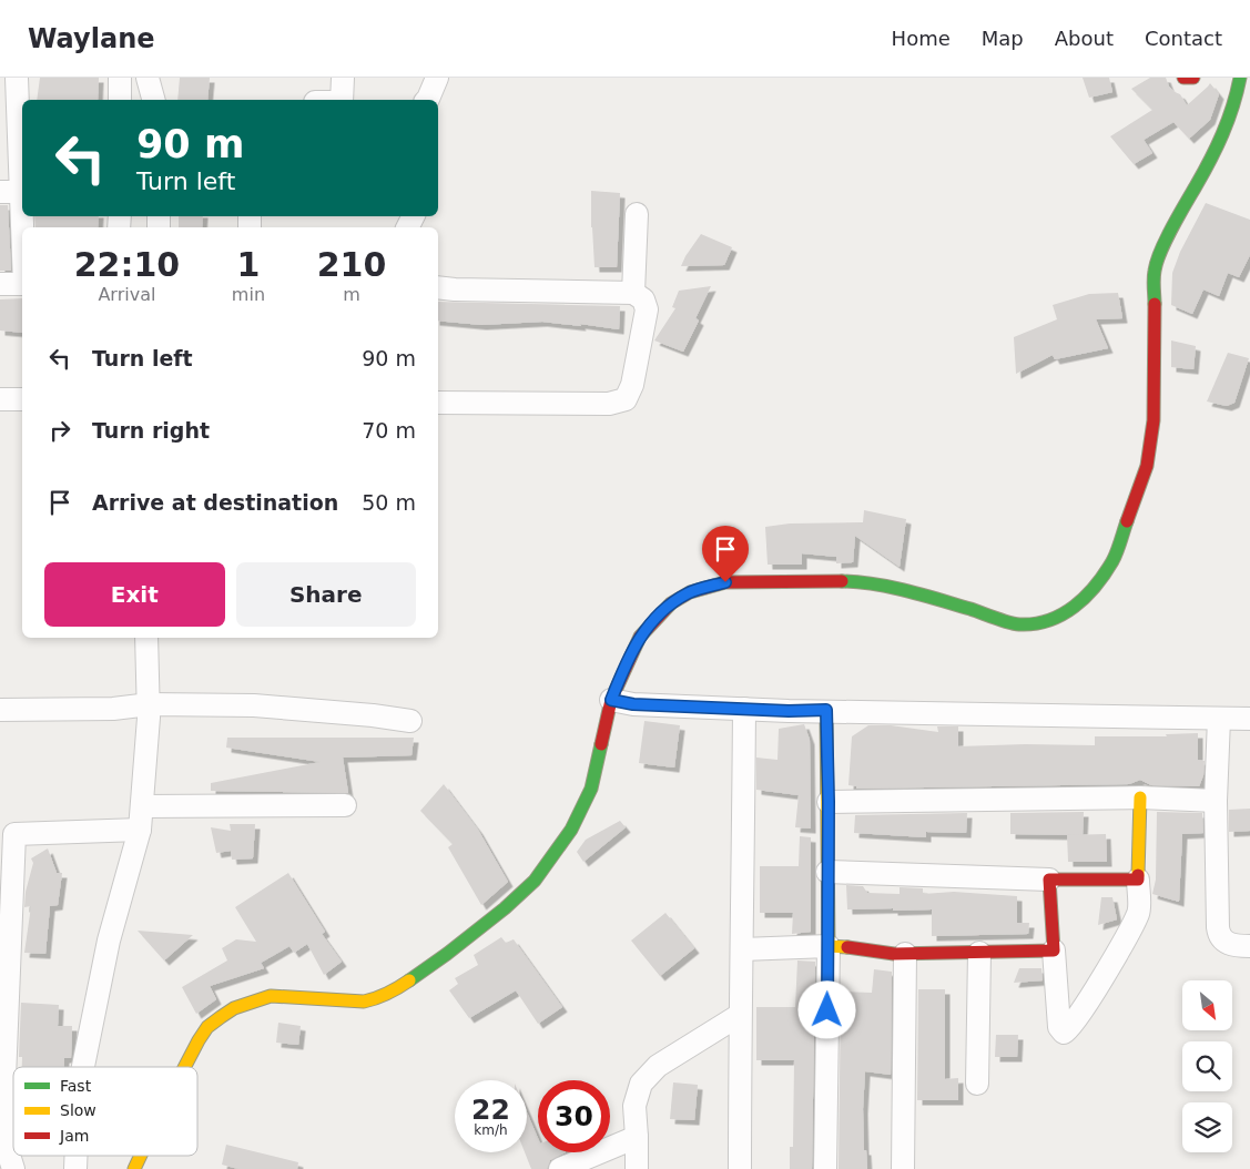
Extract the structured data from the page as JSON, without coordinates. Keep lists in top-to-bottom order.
{
  "legend": ["Fast", "Slow", "Jam"],
  "north": "bottom right",
  "page": {
    "header": "Waylane",
    "nav": [
      "Home",
      "Map",
      "About",
      "Contact"
    ],
    "turn": ["90 m", "Turn left"],
    "eta": [
      "22:10",
      "Arrival",
      "1",
      "min",
      "210",
      "m"
    ],
    "list": [
      {
        "name": "Turn left",
        "value": "90 m"
      },
      {
        "name": "Turn right",
        "value": "70 m"
      },
      {
        "name": "Arrive at destination",
        "value": "50 m"
      }
    ],
    "buttons": ["Exit", "Share"],
    "speed": "22 km/h",
    "limit": "30"
  }
}
